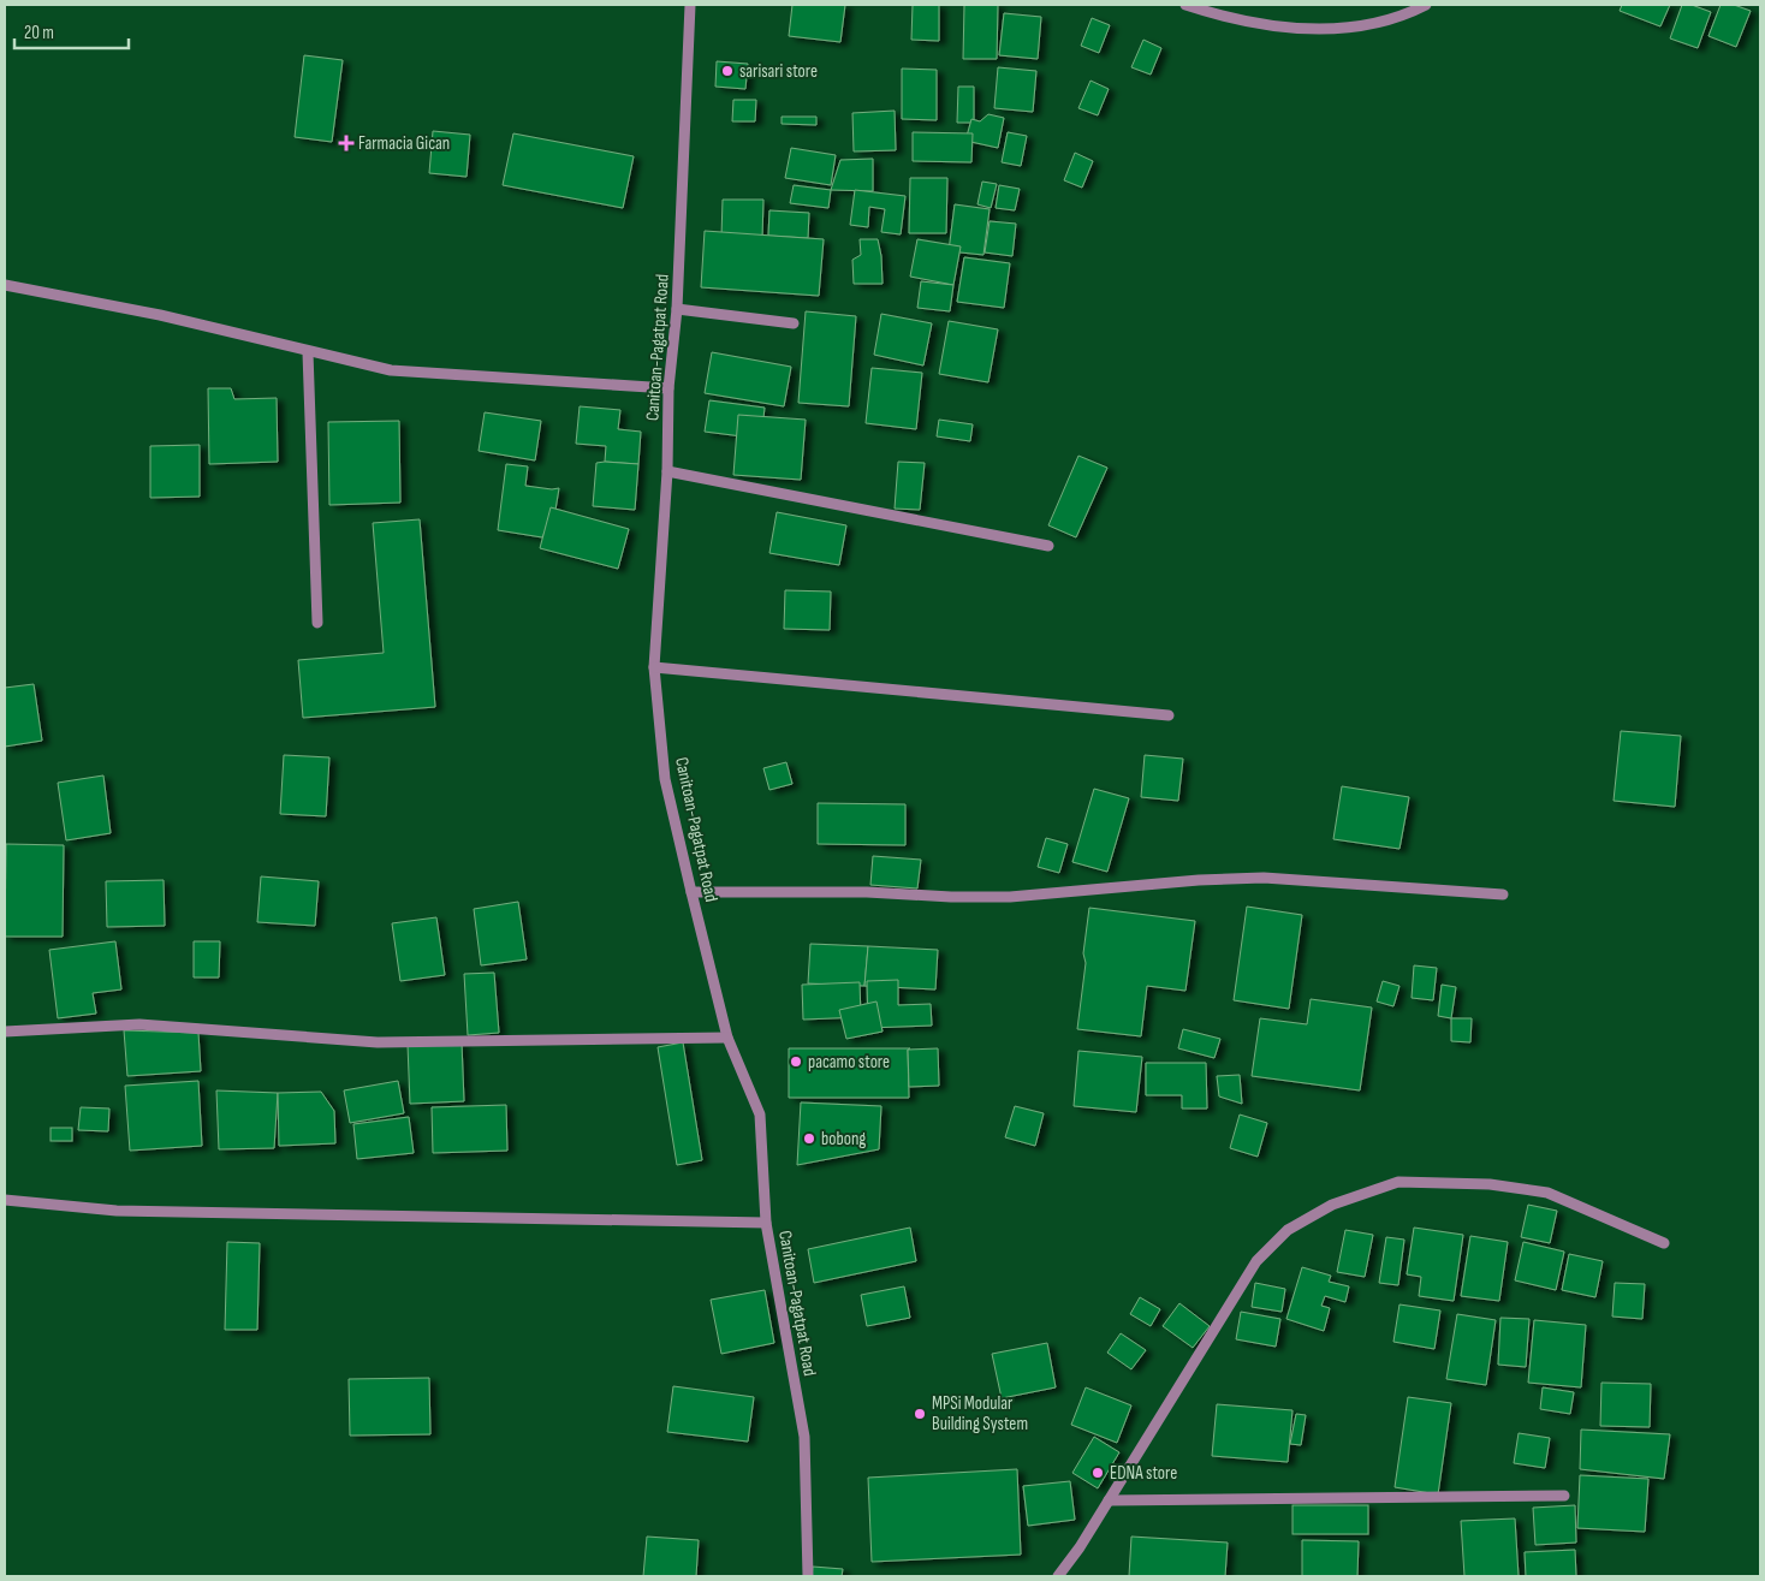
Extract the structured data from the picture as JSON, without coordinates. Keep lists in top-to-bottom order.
{
  "streets": {
    "street": ["Canitoan-Pagatpat Road"]
  },
  "places": {
    "other": [
      "sarisari store",
      "pacamo store",
      "bobong",
      "MPSi Modular Building System",
      "EDNA store"
    ],
    "health": ["Farmacia Gican"]
  },
  "scale_bar": "20 m"
}
